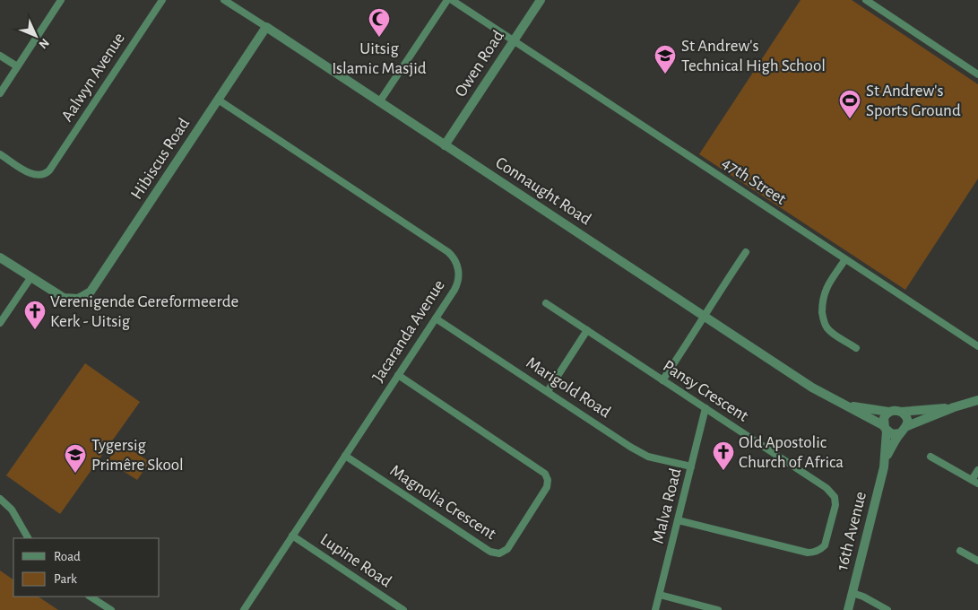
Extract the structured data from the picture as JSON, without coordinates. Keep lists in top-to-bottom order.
{
  "streets": {
    "street": [
      "Owen Road",
      "Aalwyn Avenue",
      "Hibiscus Road",
      "47th Street",
      "Connaught Road",
      "Jacaranda Avenue",
      "Marigold Road",
      "Pansy Crescent",
      "Magnolia Crescent",
      "Malva Road",
      "16th Avenue",
      "Lupine Road"
    ]
  },
  "crossings": [
    ["Owen Road", "47th Street"],
    ["Owen Road", "Connaught Road"],
    ["Hibiscus Road", "Connaught Road"],
    ["Hibiscus Road", "Jacaranda Avenue"],
    ["Connaught Road", "16th Avenue"],
    ["Jacaranda Avenue", "Marigold Road"],
    ["Jacaranda Avenue", "Magnolia Crescent"],
    ["Jacaranda Avenue", "Lupine Road"],
    ["Marigold Road", "Malva Road"],
    ["Pansy Crescent", "Malva Road"]
  ],
  "places": {
    "mosque": ["Uitsig Islamic Masjid"],
    "school or university": ["St Andrew's Technical High School", "Tygersig Primêre Skool"],
    "sports": ["St Andrew's Sports Ground"],
    "church": ["Verenigende Gereformeerde Kerk - Uitsig", "Old Apostolic Church of Africa"]
  },
  "legend": ["Road", "Park"],
  "north": "bottom right"
}
